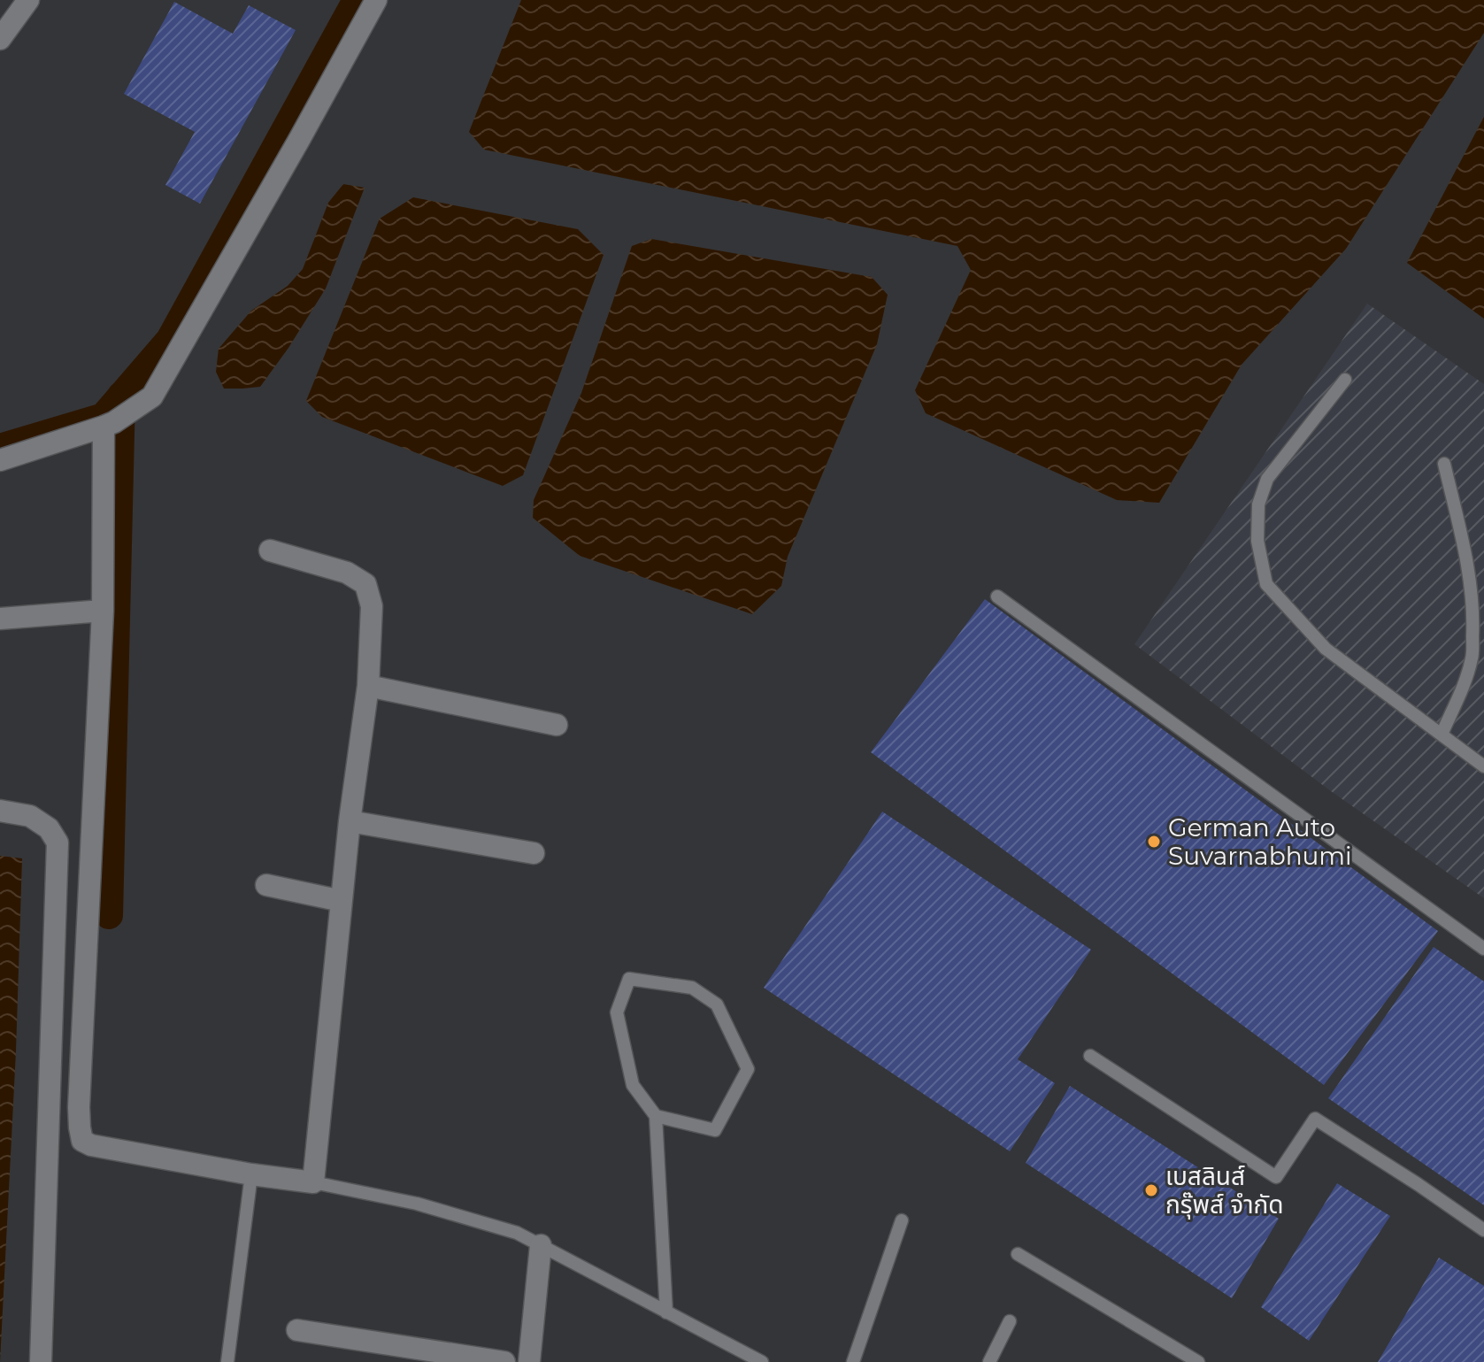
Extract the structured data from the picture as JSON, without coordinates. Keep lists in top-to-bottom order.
{
  "places": ["German Auto Suvarnabhumi", "เบสลินส์ กรุ๊พส์ จำกัด"]
}
